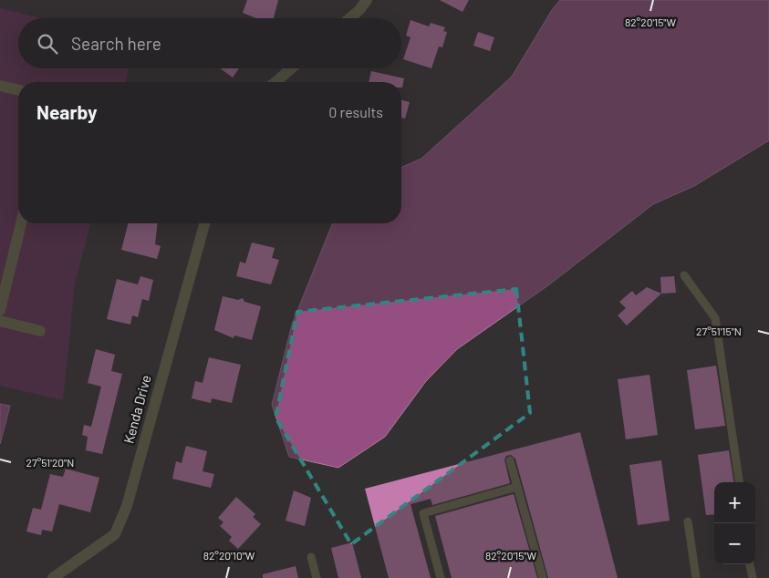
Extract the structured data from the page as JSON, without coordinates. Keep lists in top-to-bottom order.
{
  "streets": {
    "street": ["Kenda Drive"]
  },
  "page": {
    "search": "Search here",
    "heading": ["Nearby", "0 results"],
    "map_buttons": ["+", "−"]
  },
  "coordinates": [
    "82°20'15\"W",
    "27°51'15\"N",
    "27°51'20\"N",
    "82°20'10\"W"
  ]
}
